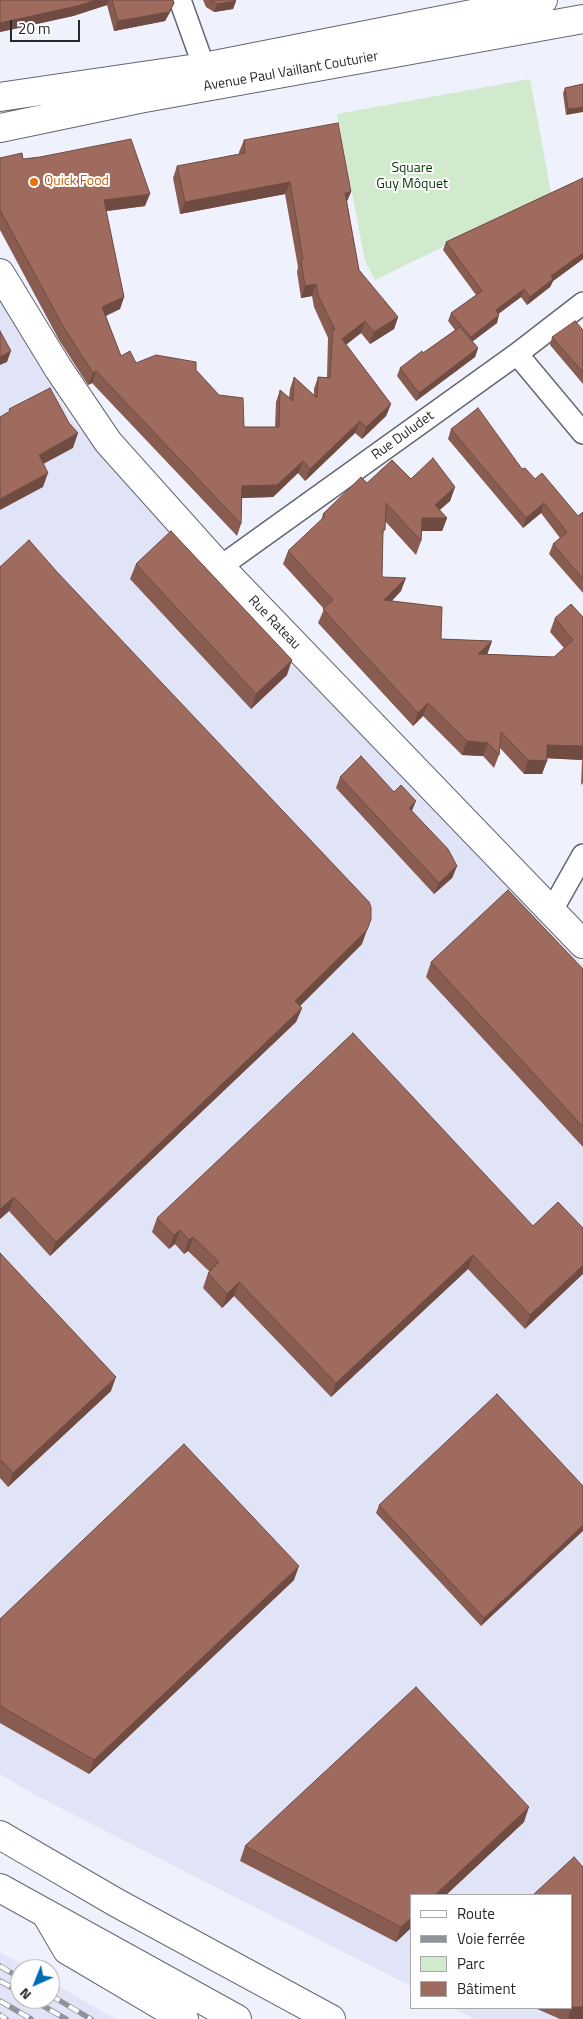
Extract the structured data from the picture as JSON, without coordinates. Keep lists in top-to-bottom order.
{
  "streets": {
    "main road": ["Avenue Paul Vaillant Couturier", "Rue Rateau"],
    "street": ["Rue Duludet"]
  },
  "crossings": [
    ["Rue Duludet", "Rue Rateau"]
  ],
  "parks": ["Square Guy Môquet"],
  "places": ["Quick Food"],
  "legend": [
    "Route",
    "Voie ferrée",
    "Parc",
    "Bâtiment"
  ],
  "scale_bar": "20 m",
  "north": "bottom left"
}
